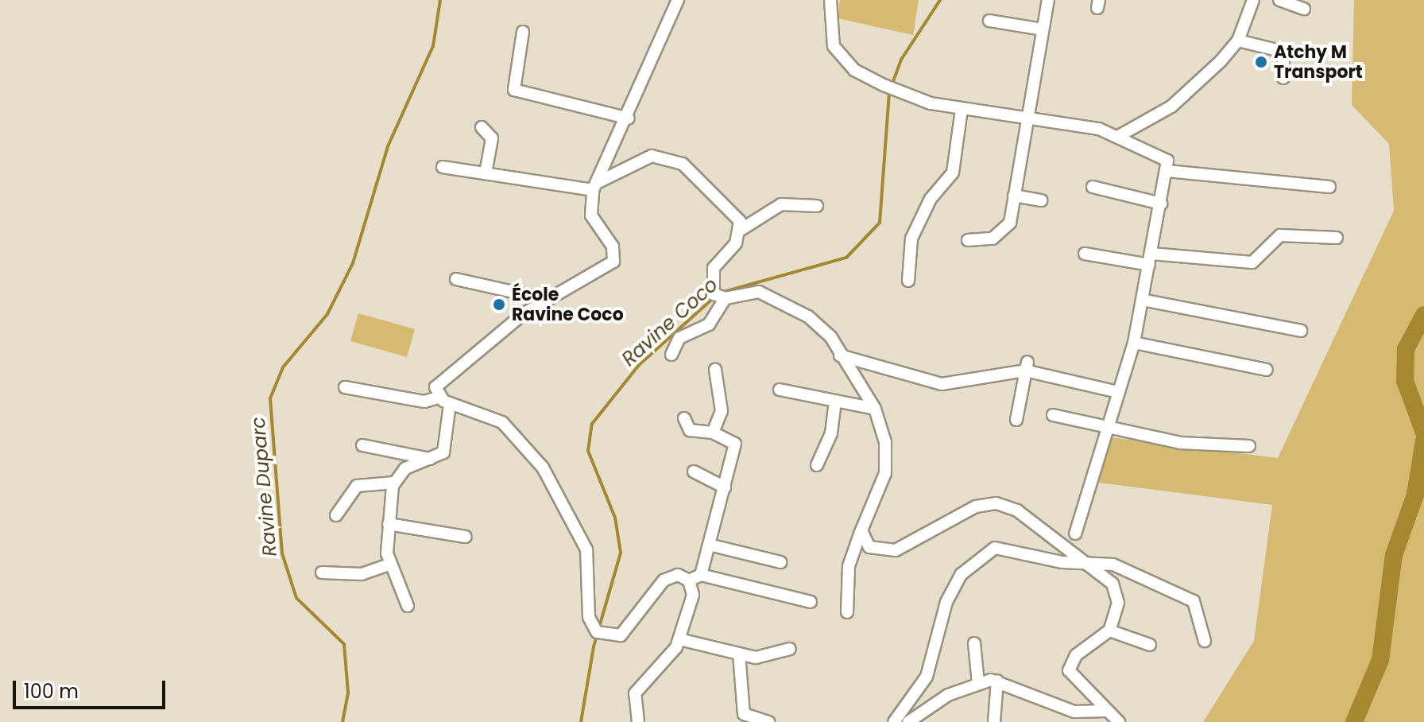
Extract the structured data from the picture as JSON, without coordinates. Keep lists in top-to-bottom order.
{
  "water": ["Ravine Coco", "Ravine Duparc"],
  "places": ["Atchy M Transport", "École Ravine Coco"],
  "scale_bar": "100 m"
}
